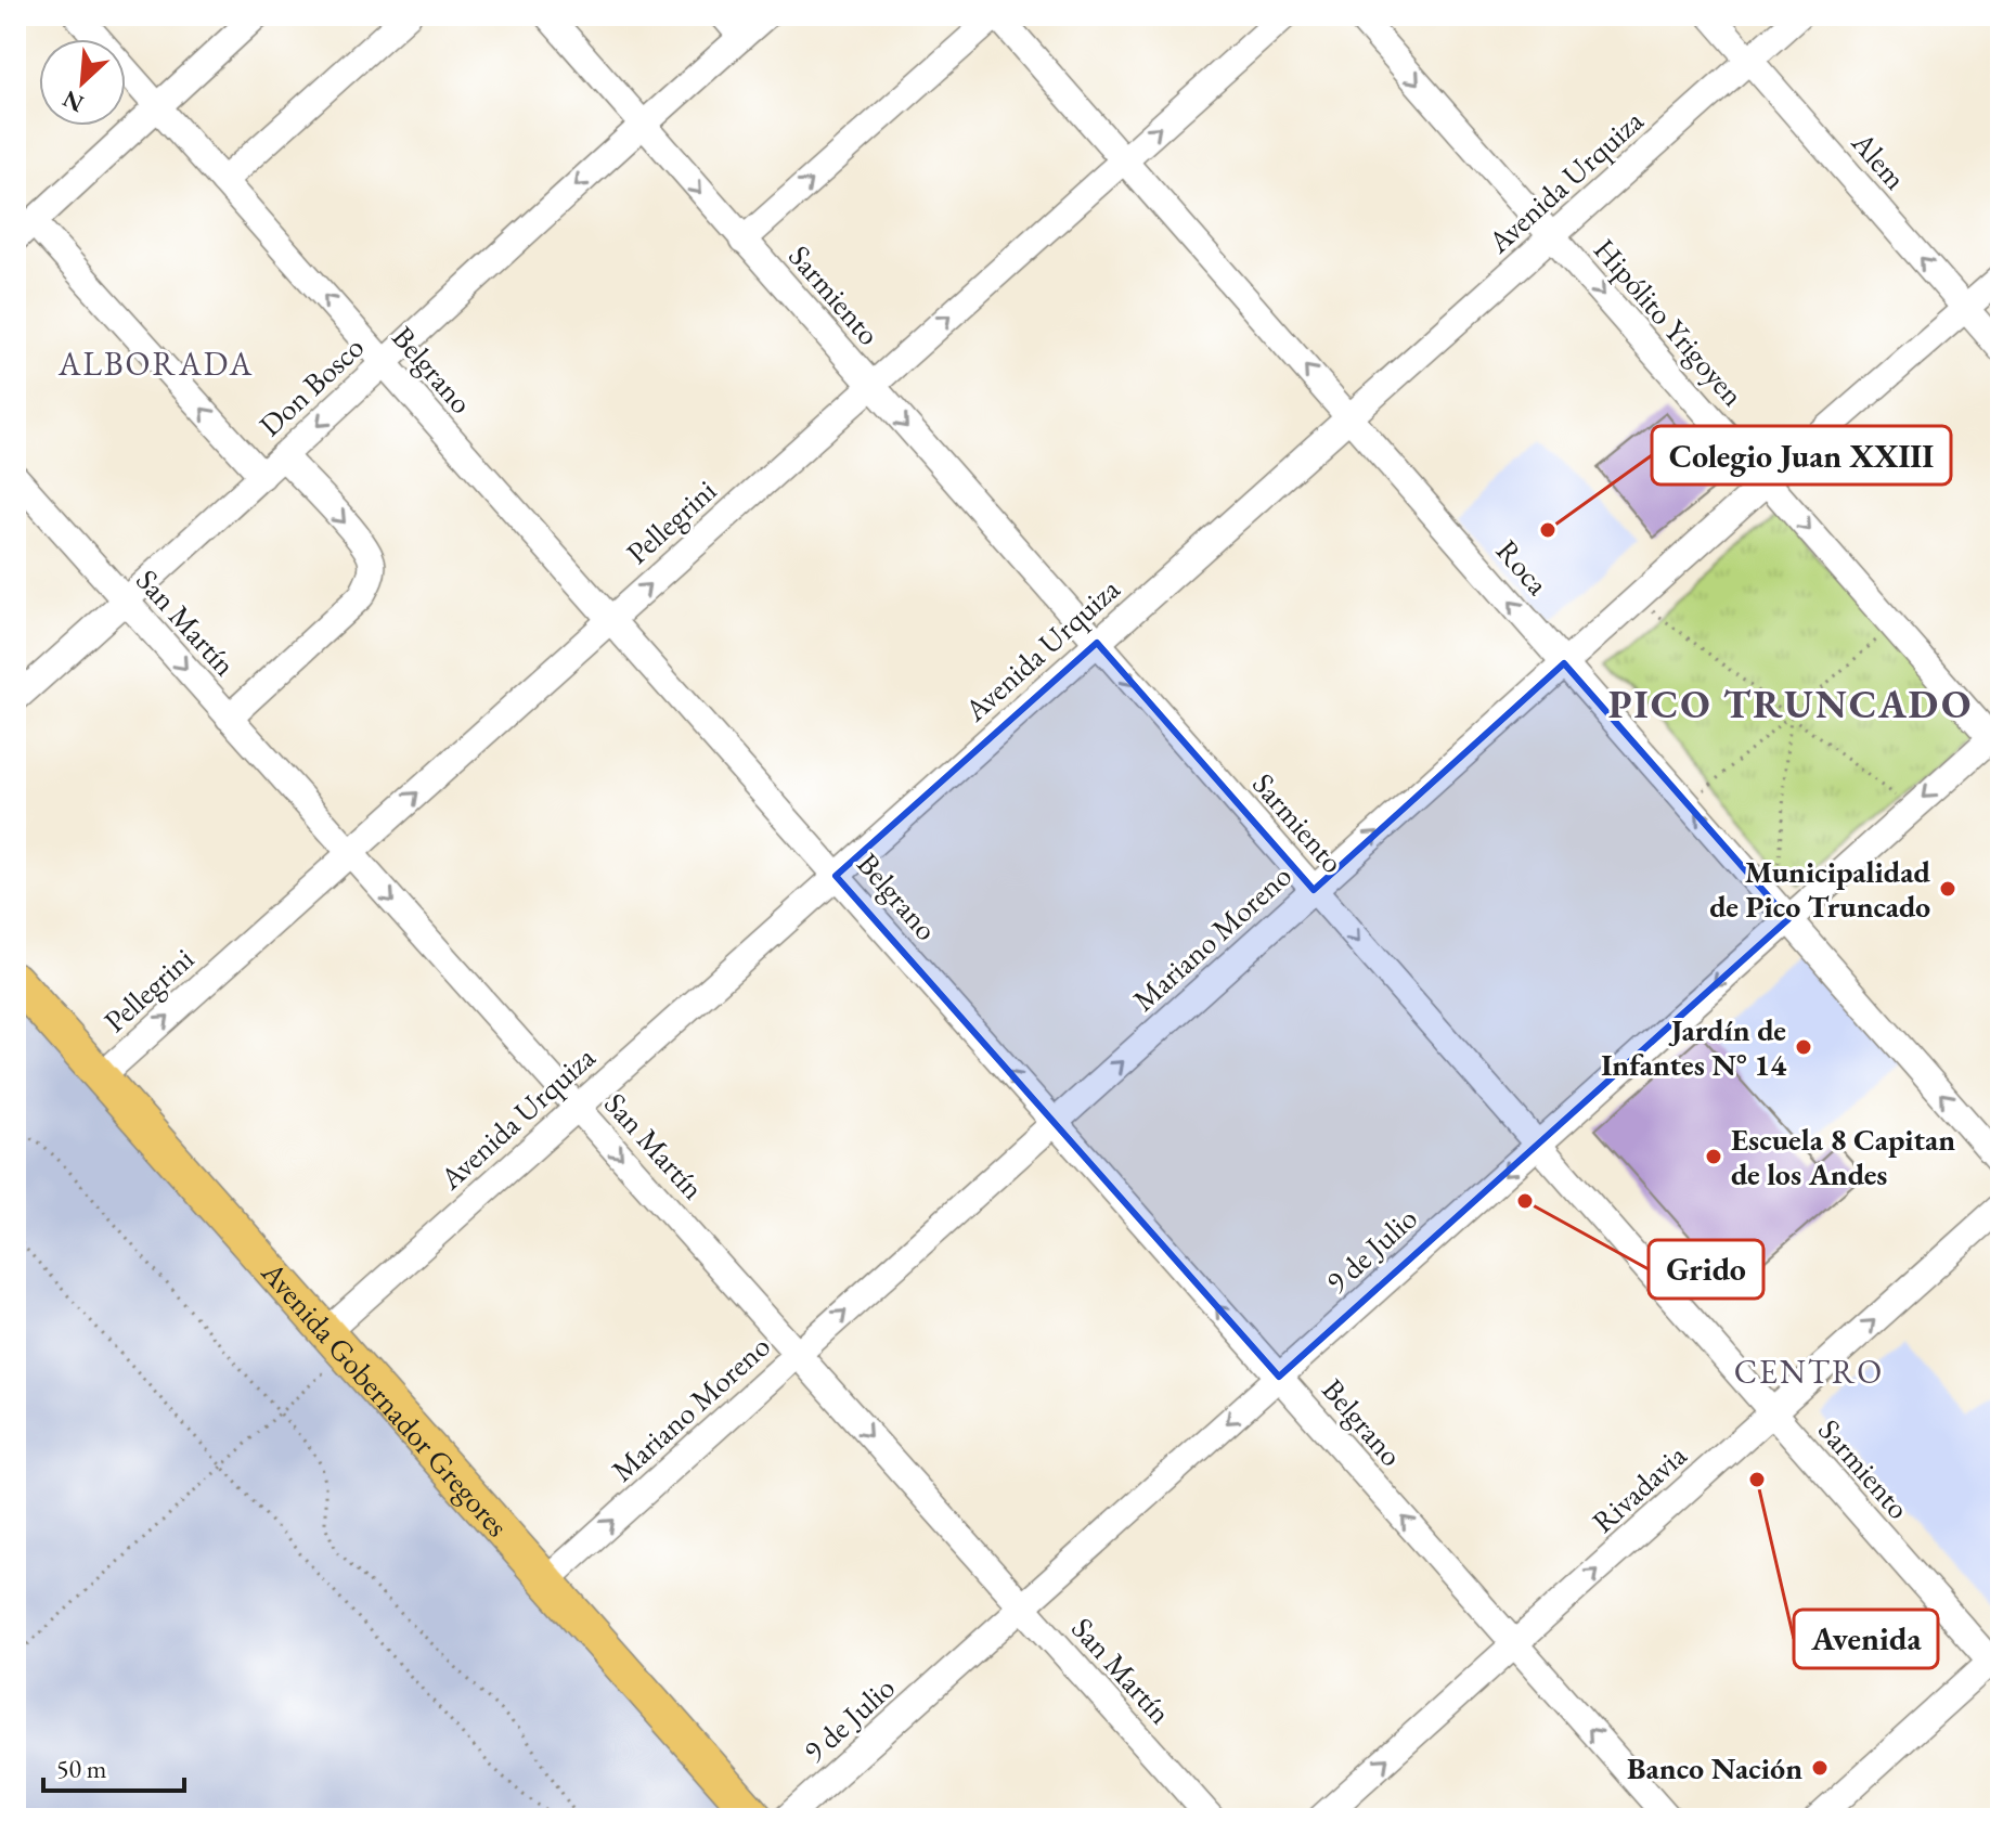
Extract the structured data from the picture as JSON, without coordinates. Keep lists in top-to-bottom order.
{
  "streets": {
    "main road": ["Avenida Gobernador Gregores"],
    "street": [
      "Alem",
      "Avenida Urquiza",
      "Sarmiento",
      "Hipólito Yrigoyen",
      "Belgrano",
      "Don Bosco",
      "Pellegrini",
      "Roca",
      "San Martín",
      "Mariano Moreno",
      "9 de Julio",
      "Rivadavia"
    ]
  },
  "crossings": [
    ["Alem", "Avenida Urquiza"],
    ["Alem", "Mariano Moreno"],
    ["Avenida Urquiza", "Sarmiento"],
    ["Avenida Urquiza", "Hipólito Yrigoyen"],
    ["Avenida Urquiza", "Belgrano"],
    ["Avenida Urquiza", "Roca"],
    ["Avenida Urquiza", "San Martín"],
    ["Avenida Urquiza", "Avenida Gobernador Gregores"],
    ["Sarmiento", "Don Bosco"],
    ["Sarmiento", "Pellegrini"],
    ["Sarmiento", "Mariano Moreno"],
    ["Sarmiento", "9 de Julio"],
    ["Sarmiento", "Rivadavia"],
    ["Hipólito Yrigoyen", "Mariano Moreno"],
    ["Hipólito Yrigoyen", "9 de Julio"],
    ["Belgrano", "Don Bosco"],
    ["Belgrano", "Pellegrini"],
    ["Belgrano", "Mariano Moreno"],
    ["Belgrano", "9 de Julio"],
    ["Belgrano", "Rivadavia"],
    ["Don Bosco", "San Martín"],
    ["Pellegrini", "Roca"],
    ["Pellegrini", "San Martín"],
    ["Pellegrini", "Avenida Gobernador Gregores"],
    ["Roca", "Mariano Moreno"],
    ["Roca", "9 de Julio"],
    ["San Martín", "Mariano Moreno"],
    ["San Martín", "9 de Julio"],
    ["Mariano Moreno", "Avenida Gobernador Gregores"]
  ],
  "one_way": [
    "Alem",
    "Sarmiento",
    "Hipólito Yrigoyen",
    "Belgrano",
    "Don Bosco",
    "Pellegrini",
    "Roca",
    "San Martín",
    "Mariano Moreno",
    "9 de Julio",
    "Rivadavia"
  ],
  "districts": ["ALBORADA", "PICO TRUNCADO", "CENTRO"],
  "places": [
    "Colegio Juan XXIII",
    "Municipalidad de Pico Truncado",
    "Jardín de Infantes N° 14",
    "Escuela 8 Capitan de los Andes",
    "Grido",
    "Avenida",
    "Banco Nación"
  ],
  "scale_bar": "50 m",
  "north": "bottom left"
}
